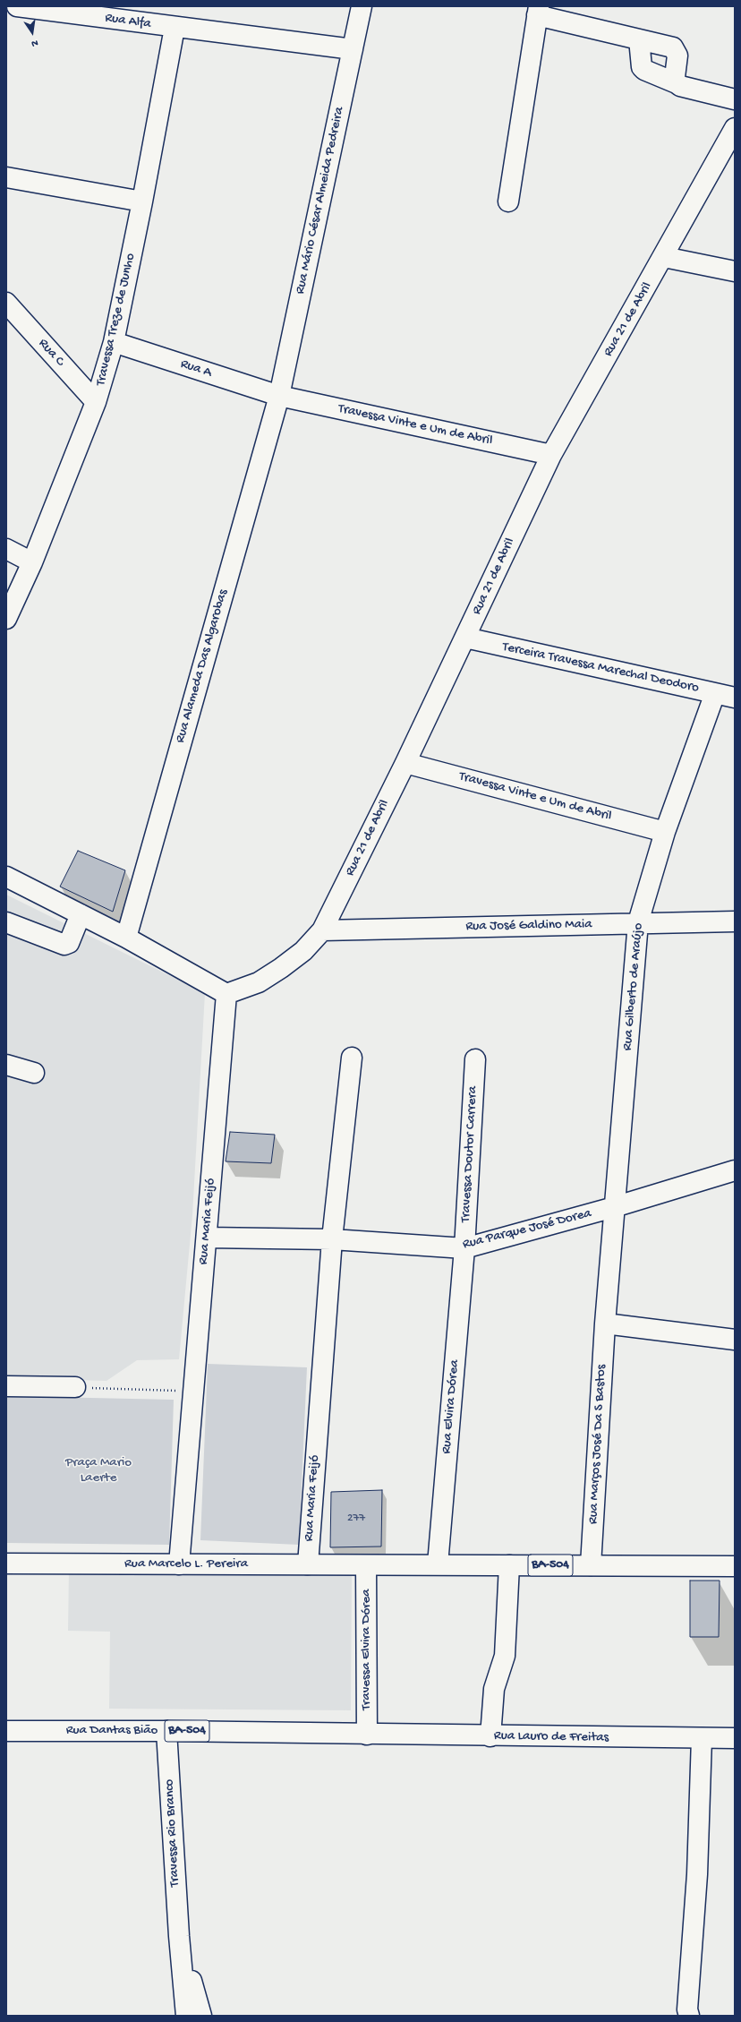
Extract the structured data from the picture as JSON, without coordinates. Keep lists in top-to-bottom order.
{
  "streets": {
    "street": [
      "Rua Alfa",
      "Rua Mário César Almeida Pedreira",
      "Travessa Treze de Junho",
      "Rua 21 de Abril",
      "Rua C",
      "Rua A",
      "Travessa Vinte e Um de Abril",
      "Rua Alameda Das Algarobas",
      "Terceira Travessa Marechal Deodoro",
      "Rua José Galdino Maia",
      "Rua Gilberto de Araújo",
      "Travessa Doutor Carrera",
      "Rua Maria Feijó",
      "Rua Parque José Dorea",
      "Rua Elvira Dórea",
      "Rua Marços José Da S Bastos",
      "Rua Marcelo L. Pereira",
      "BA-504",
      "Travessa Elvira Dórea",
      "Rua Dantas Bião",
      "Rua Lauro de Freitas",
      "Travessa Rio Branco"
    ]
  },
  "crossings": [
    ["Rua Alfa", "Rua Mário César Almeida Pedreira"],
    ["Rua Alfa", "Travessa Treze de Junho"],
    ["Rua Mário César Almeida Pedreira", "Rua A"],
    ["Rua Mário César Almeida Pedreira", "Travessa Vinte e Um de Abril"],
    ["Rua Mário César Almeida Pedreira", "Rua Alameda Das Algarobas"],
    ["Travessa Treze de Junho", "Rua C"],
    ["Travessa Treze de Junho", "Rua A"],
    ["Rua 21 de Abril", "Travessa Vinte e Um de Abril"],
    ["Rua 21 de Abril", "Terceira Travessa Marechal Deodoro"],
    ["Rua 21 de Abril", "Rua José Galdino Maia"],
    ["Rua 21 de Abril", "Rua Maria Feijó"],
    ["Rua A", "Travessa Vinte e Um de Abril"],
    ["Rua A", "Rua Alameda Das Algarobas"],
    ["Travessa Vinte e Um de Abril", "Rua Alameda Das Algarobas"],
    ["Travessa Vinte e Um de Abril", "Rua Gilberto de Araújo"],
    ["Terceira Travessa Marechal Deodoro", "Rua Gilberto de Araújo"],
    ["Rua José Galdino Maia", "Rua Gilberto de Araújo"],
    ["Rua Gilberto de Araújo", "Rua Parque José Dorea"],
    ["Rua Gilberto de Araújo", "Rua Marços José Da S Bastos"],
    ["Travessa Doutor Carrera", "Rua Parque José Dorea"],
    ["Travessa Doutor Carrera", "Rua Elvira Dórea"],
    ["Rua Maria Feijó", "Rua Parque José Dorea"],
    ["Rua Maria Feijó", "Rua Marcelo L. Pereira"],
    ["Rua Parque José Dorea", "Rua Elvira Dórea"],
    ["Rua Elvira Dórea", "BA-504"],
    ["Rua Marços José Da S Bastos", "BA-504"],
    ["Rua Marcelo L. Pereira", "BA-504"],
    ["Rua Marcelo L. Pereira", "Travessa Elvira Dórea"],
    ["BA-504", "Travessa Elvira Dórea"],
    ["Travessa Elvira Dórea", "Rua Dantas Bião"],
    ["Travessa Elvira Dórea", "Rua Lauro de Freitas"],
    ["Rua Dantas Bião", "Rua Lauro de Freitas"],
    ["Rua Dantas Bião", "Travessa Rio Branco"]
  ],
  "parks": ["Praça Mario Laerte"],
  "house_numbers": ["277"],
  "north": "bottom"
}
